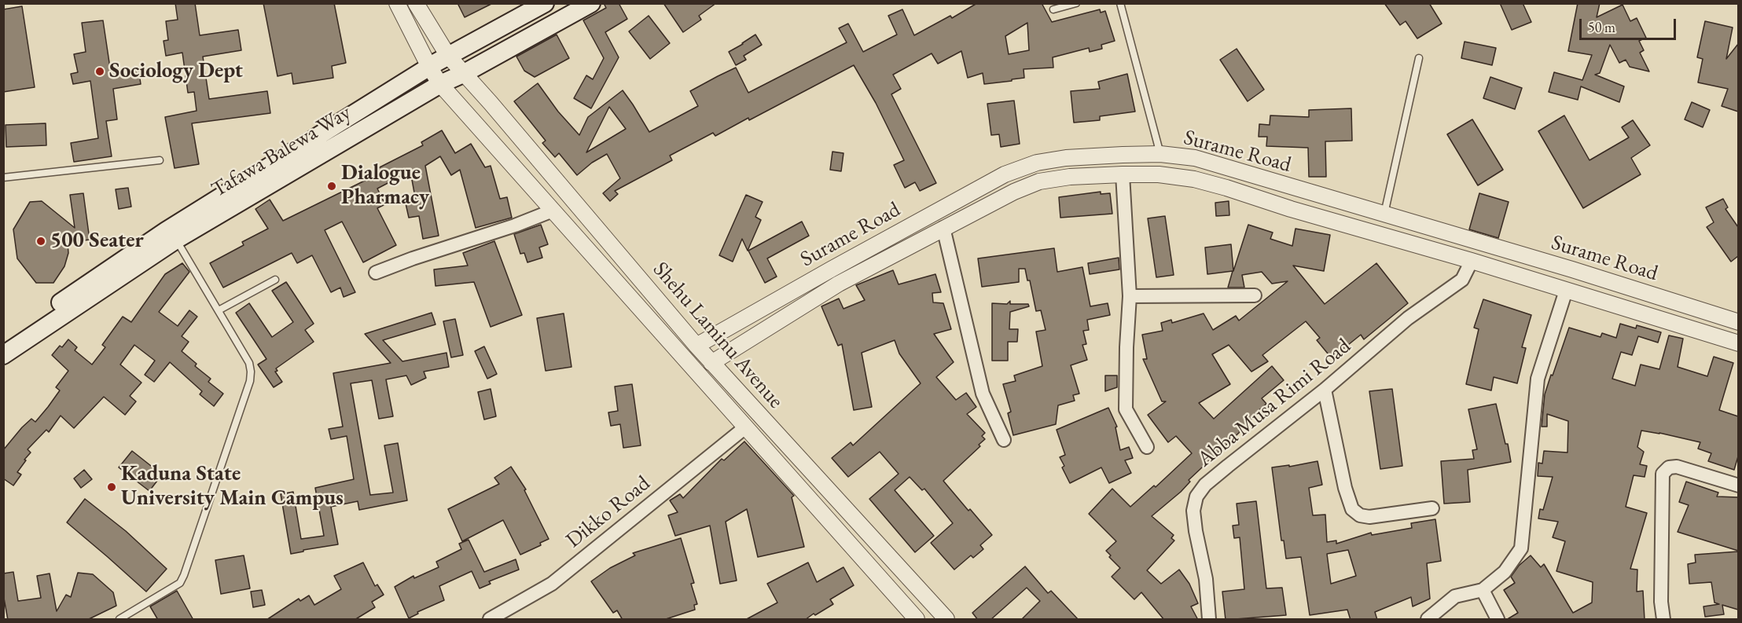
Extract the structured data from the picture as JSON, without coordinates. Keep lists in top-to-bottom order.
{
  "streets": {
    "main road": ["Tafawa Balewa Way"],
    "street": [
      "Surame Road",
      "Shehu Laminu Avenue",
      "Abba Musa Rimi Road",
      "Dikko Road"
    ]
  },
  "crossings": [
    ["Tafawa Balewa Way", "Shehu Laminu Avenue"],
    ["Surame Road", "Shehu Laminu Avenue"],
    ["Surame Road", "Abba Musa Rimi Road"],
    ["Shehu Laminu Avenue", "Dikko Road"]
  ],
  "places": [
    "Sociology Dept",
    "Dialogue Pharmacy",
    "500 Seater",
    "Kaduna State University Main Campus"
  ],
  "scale_bar": "50 m"
}
